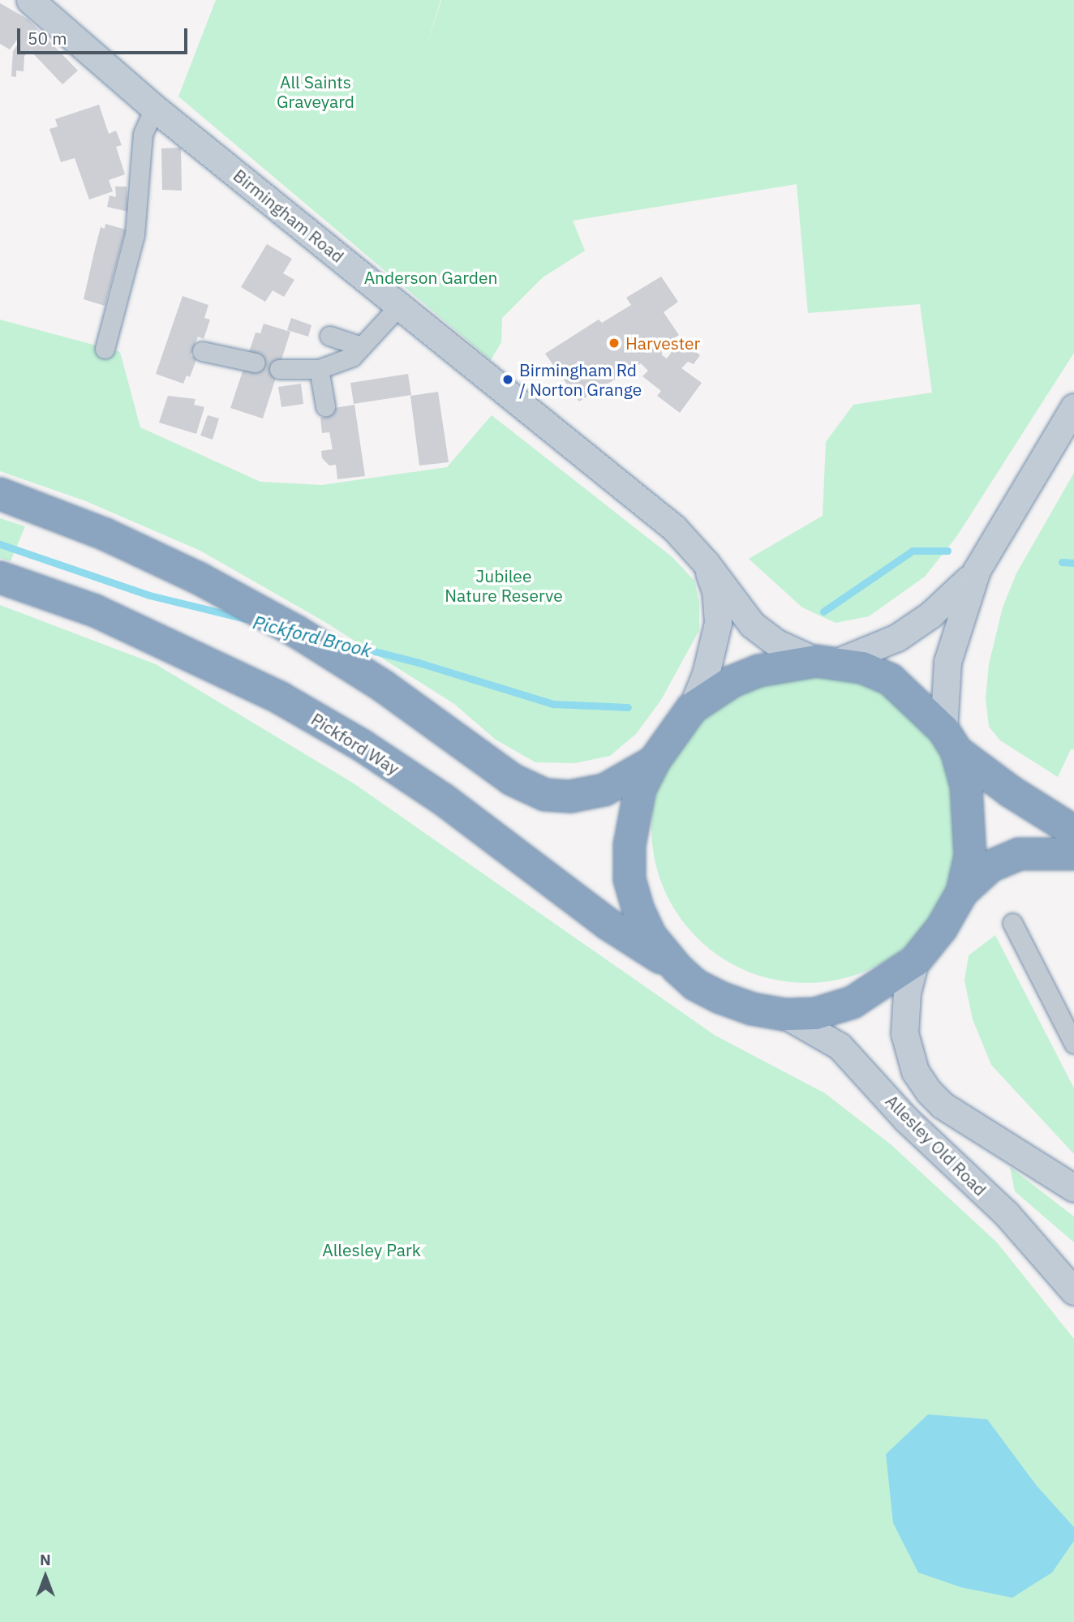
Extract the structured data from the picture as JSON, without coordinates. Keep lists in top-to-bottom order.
{
  "streets": {
    "highway": ["Pickford Way"],
    "main road": ["Birmingham Road", "Allesley Old Road"]
  },
  "water": ["Pickford Brook"],
  "parks": [
    "All Saints Graveyard",
    "Anderson Garden",
    "Jubilee Nature Reserve",
    "Allesley Park"
  ],
  "places": ["Harvester", "Birmingham Rd / Norton Grange"],
  "scale_bar": "50 m",
  "north": "top"
}
